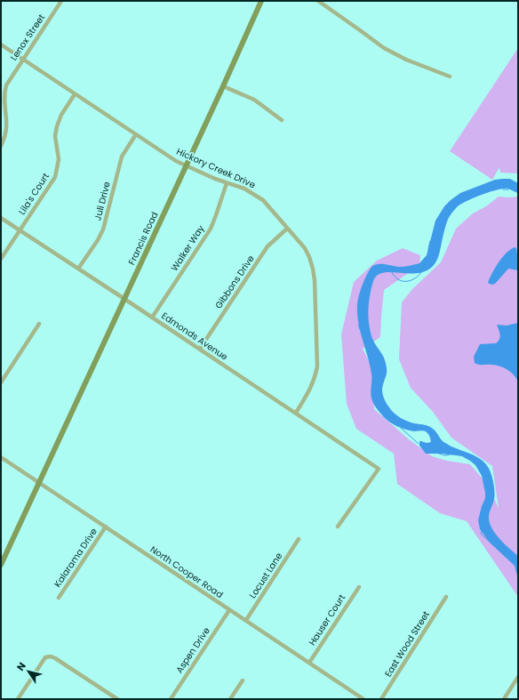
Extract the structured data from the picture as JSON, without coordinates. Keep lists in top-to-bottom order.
{
  "streets": {
    "street": [
      "Lenox Street",
      "Hickory Creek Drive",
      "Lila's Court",
      "Juli Drive",
      "Francis Road",
      "Walker Way",
      "Gibbons Drive",
      "Edmonds Avenue",
      "Kalarama Drive",
      "North Cooper Road",
      "Locust Lane",
      "Hauser Court",
      "East Wood Street",
      "Aspen Drive"
    ]
  },
  "crossings": [
    ["Lenox Street", "Hickory Creek Drive"],
    ["Hickory Creek Drive", "Lila's Court"],
    ["Hickory Creek Drive", "Juli Drive"],
    ["Hickory Creek Drive", "Francis Road"],
    ["Hickory Creek Drive", "Walker Way"],
    ["Hickory Creek Drive", "Gibbons Drive"],
    ["Hickory Creek Drive", "Edmonds Avenue"],
    ["Lila's Court", "Edmonds Avenue"],
    ["Juli Drive", "Edmonds Avenue"],
    ["Francis Road", "Edmonds Avenue"],
    ["Francis Road", "North Cooper Road"],
    ["Walker Way", "Edmonds Avenue"],
    ["Gibbons Drive", "Edmonds Avenue"],
    ["Kalarama Drive", "North Cooper Road"],
    ["North Cooper Road", "Locust Lane"],
    ["North Cooper Road", "Hauser Court"],
    ["North Cooper Road", "Aspen Drive"]
  ],
  "north": "top left"
}
